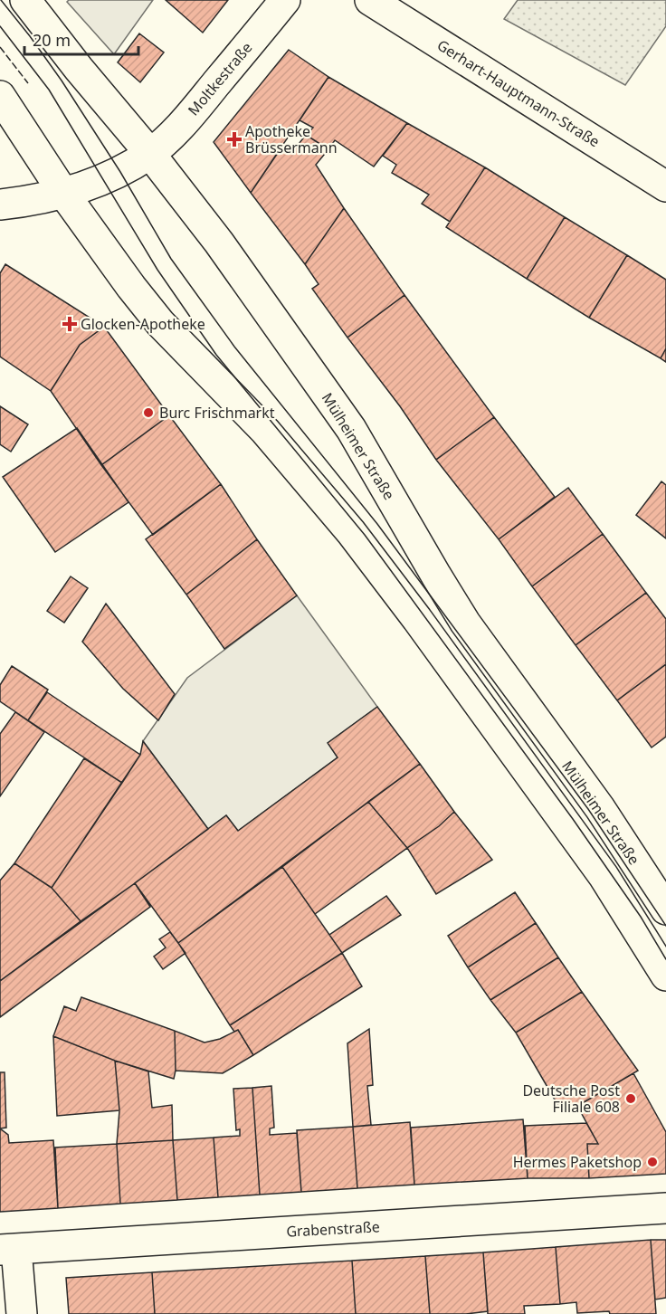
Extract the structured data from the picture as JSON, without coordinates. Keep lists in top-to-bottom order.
{
  "streets": {
    "main road": [
      "Moltkestraße",
      "Gerhart-Hauptmann-Straße",
      "Mülheimer Straße",
      "Grabenstraße"
    ]
  },
  "crossings": [
    ["Moltkestraße", "Mülheimer Straße"]
  ],
  "places": {
    "health": ["Apotheke Brüssermann", "Glocken-Apotheke"],
    "other": ["Burc Frischmarkt", "Deutsche Post Filiale 608", "Hermes Paketshop"]
  },
  "scale_bar": "20 m"
}
